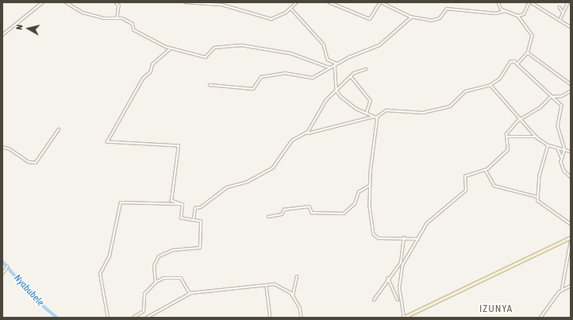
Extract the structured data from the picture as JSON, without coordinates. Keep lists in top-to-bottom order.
{
  "districts": ["IZUNYA"],
  "water": ["Nyabubele"],
  "north": "left"
}
